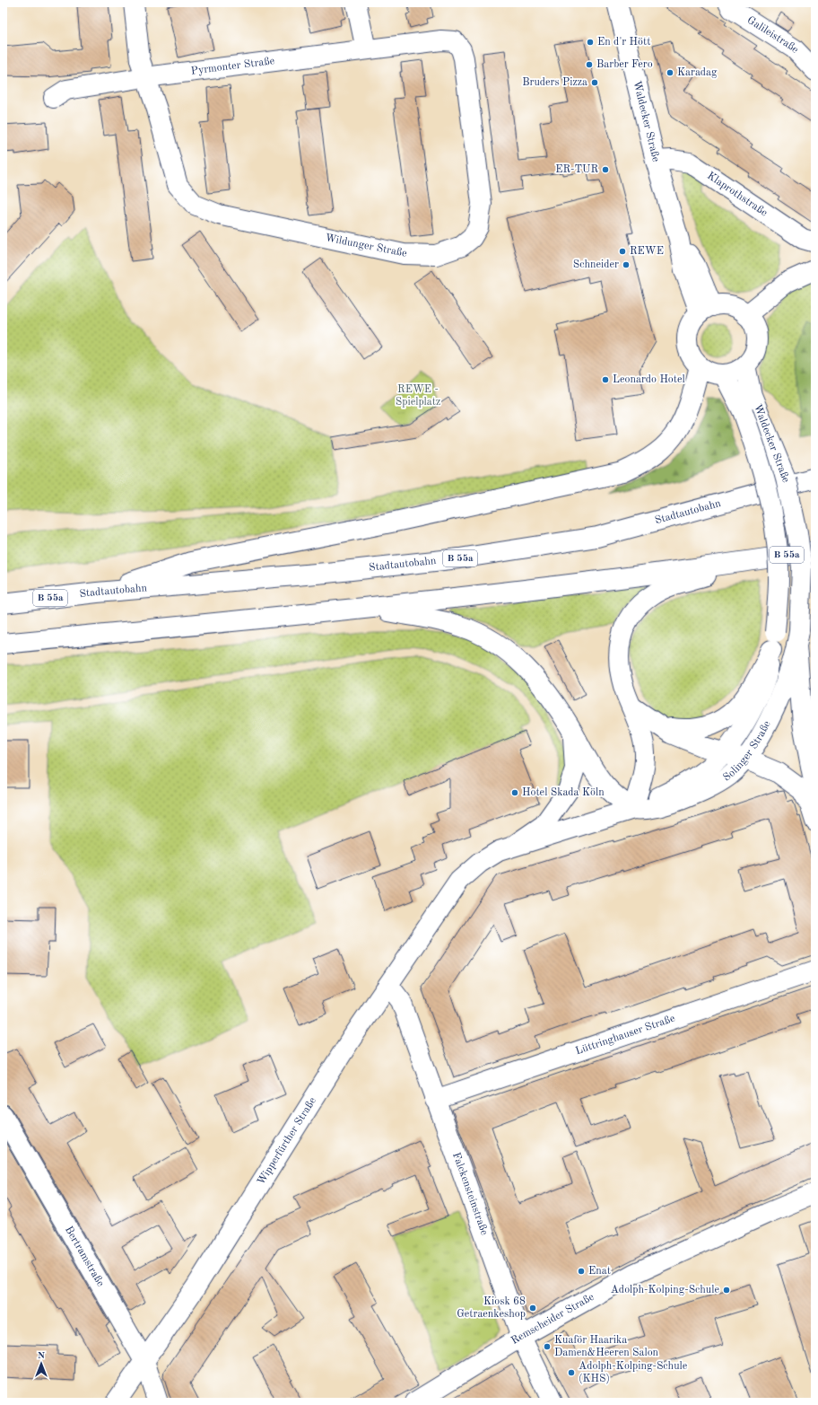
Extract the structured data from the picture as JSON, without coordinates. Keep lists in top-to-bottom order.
{
  "streets": {
    "main road": [
      "Galileistraße",
      "Pyrmonter Straße",
      "Waldecker Straße",
      "Klaprothstraße",
      "Wildunger Straße",
      "Stadtautobahn",
      "B 55a",
      "Solinger Straße",
      "Lüttringhauser Straße",
      "Wipperfürther Straße",
      "Falckensteinstraße",
      "Bertramstraße",
      "Remscheider Straße"
    ]
  },
  "crossings": [
    ["Pyrmonter Straße", "Wildunger Straße"],
    ["Waldecker Straße", "Klaprothstraße"],
    ["Waldecker Straße", "Solinger Straße"],
    ["Solinger Straße", "Wipperfürther Straße"],
    ["Lüttringhauser Straße", "Falckensteinstraße"],
    ["Wipperfürther Straße", "Falckensteinstraße"],
    ["Wipperfürther Straße", "Bertramstraße"],
    ["Falckensteinstraße", "Remscheider Straße"]
  ],
  "parks": ["REWE - Spielplatz"],
  "places": [
    "En d'r Hött",
    "Barber Fero",
    "Karadag",
    "Bruders Pizza",
    "ER-TUR",
    "REWE",
    "Schneider",
    "Leonardo Hotel",
    "Hotel Skada Köln",
    "Enat",
    "Adolph-Kolping-Schule",
    "Kiosk 68 Getraenkeshop",
    "Kuaför Haarika Damen&Heeren Salon",
    "Adolph-Kolping-Schule (KHS)"
  ],
  "north": "top"
}
